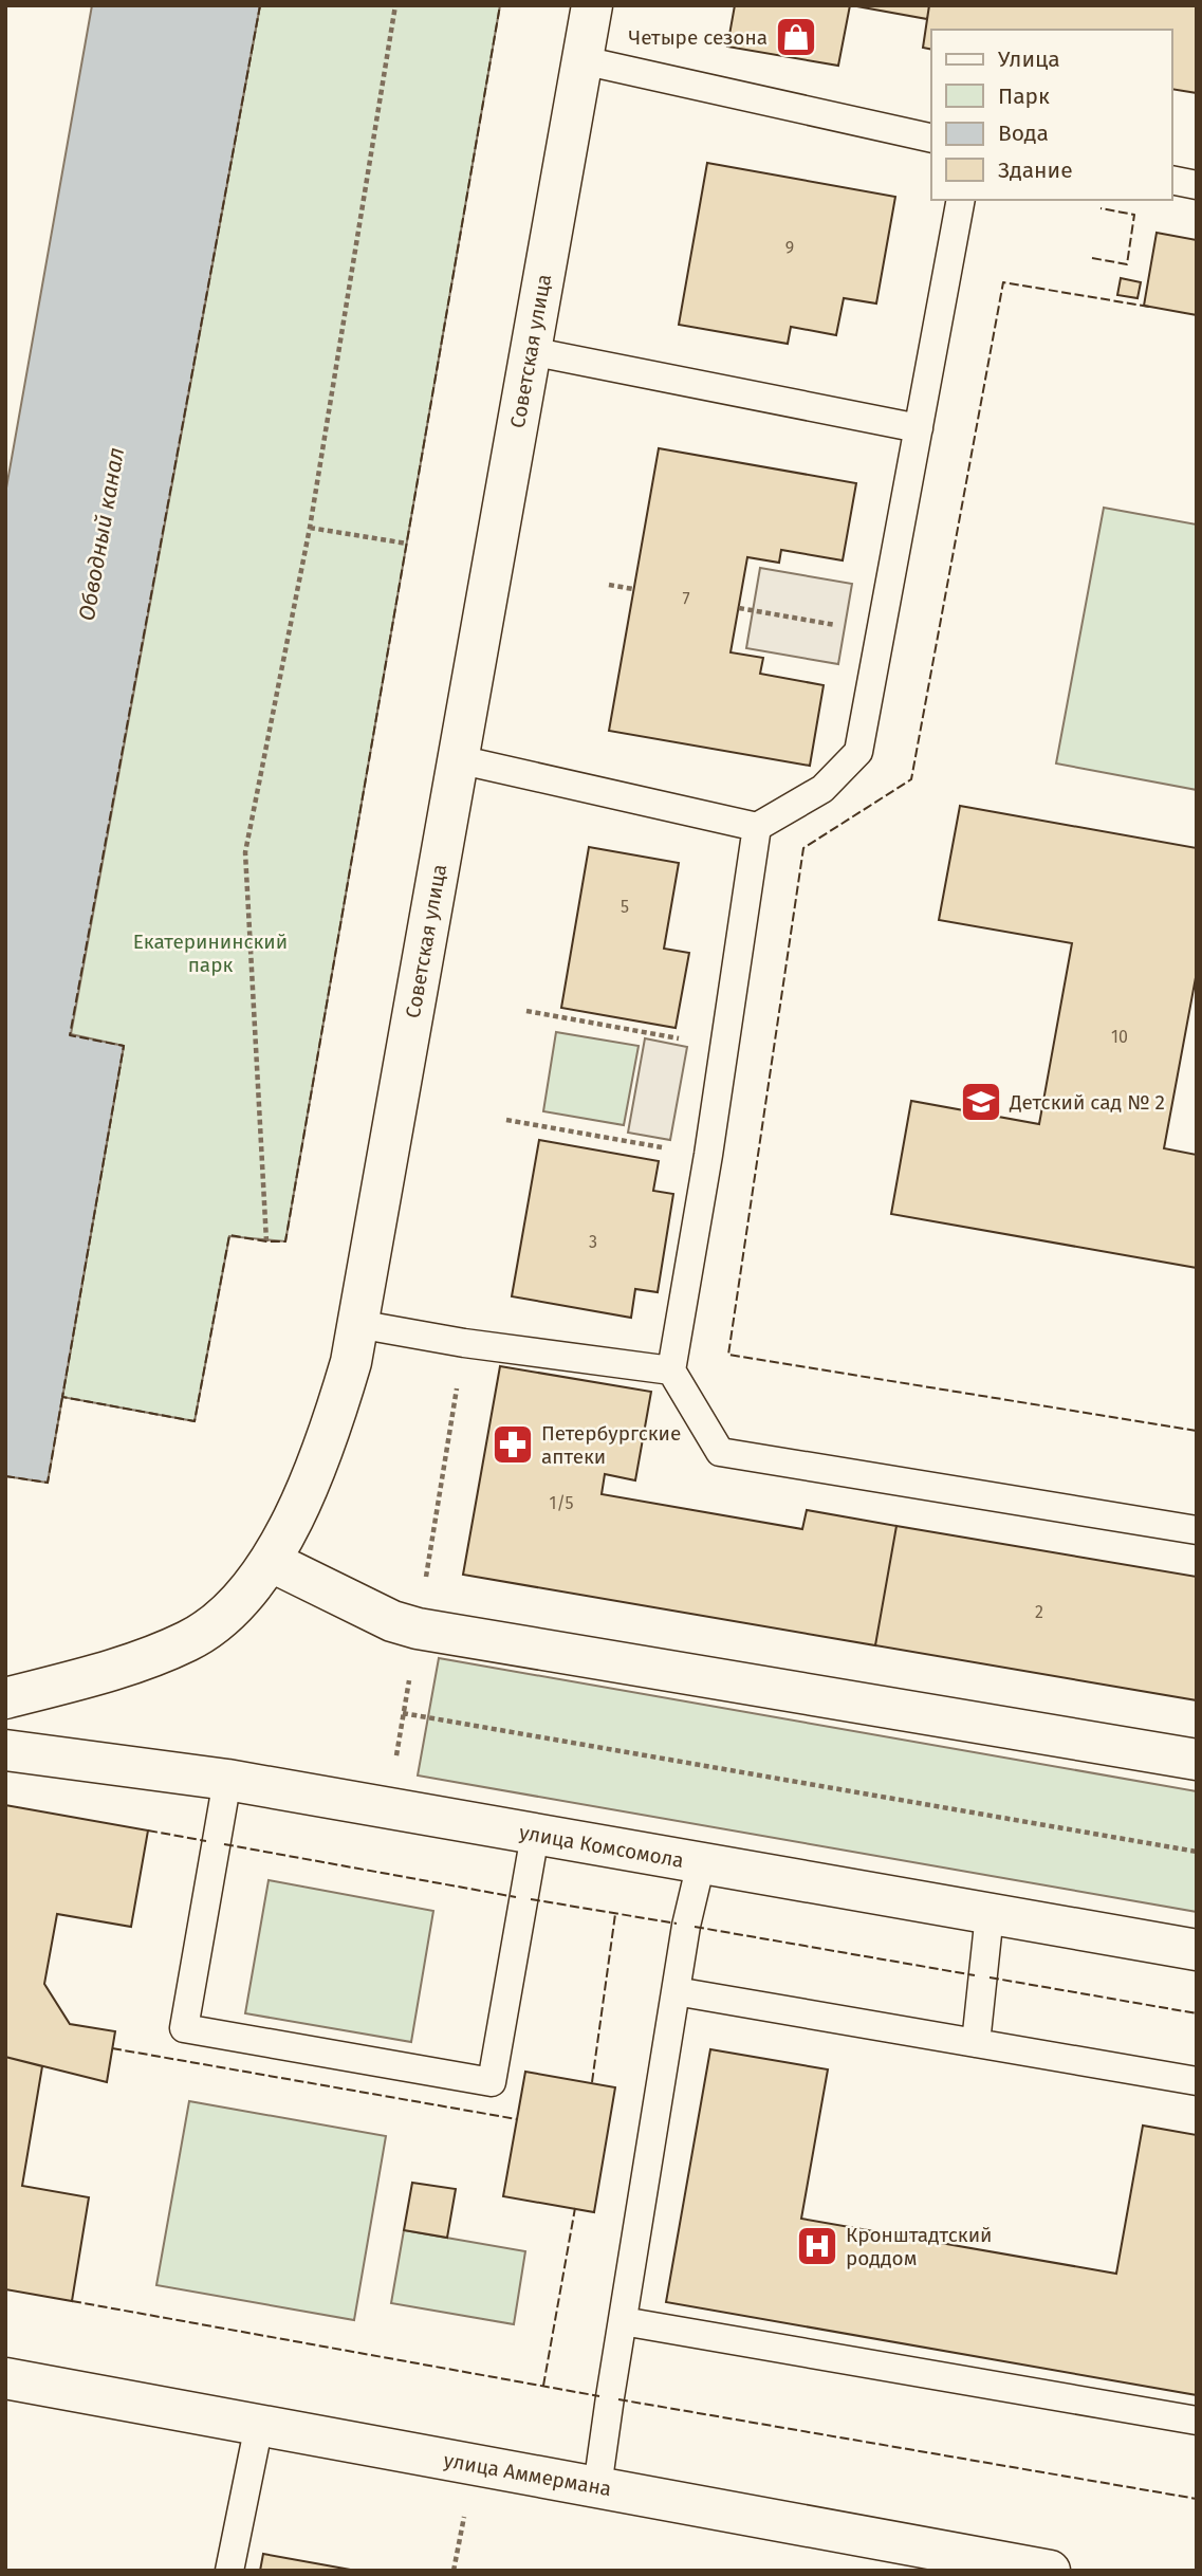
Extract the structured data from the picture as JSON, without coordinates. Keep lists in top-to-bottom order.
{
  "streets": {
    "street": ["Советская улица", "улица Комсомола", "улица Аммермана"]
  },
  "water": ["Обводный канал"],
  "parks": ["Екатерининский парк"],
  "places": {
    "shop": ["Четыре сезона"],
    "school or university": ["Детский сад № 2"],
    "pharmacy": ["Петербургские аптеки"],
    "hospital": ["Кронштадтский роддом"]
  },
  "house_numbers": [
    "9",
    "7",
    "5",
    "10",
    "3",
    "1/5",
    "2"
  ],
  "legend": [
    "Улица",
    "Парк",
    "Вода",
    "Здание"
  ]
}
